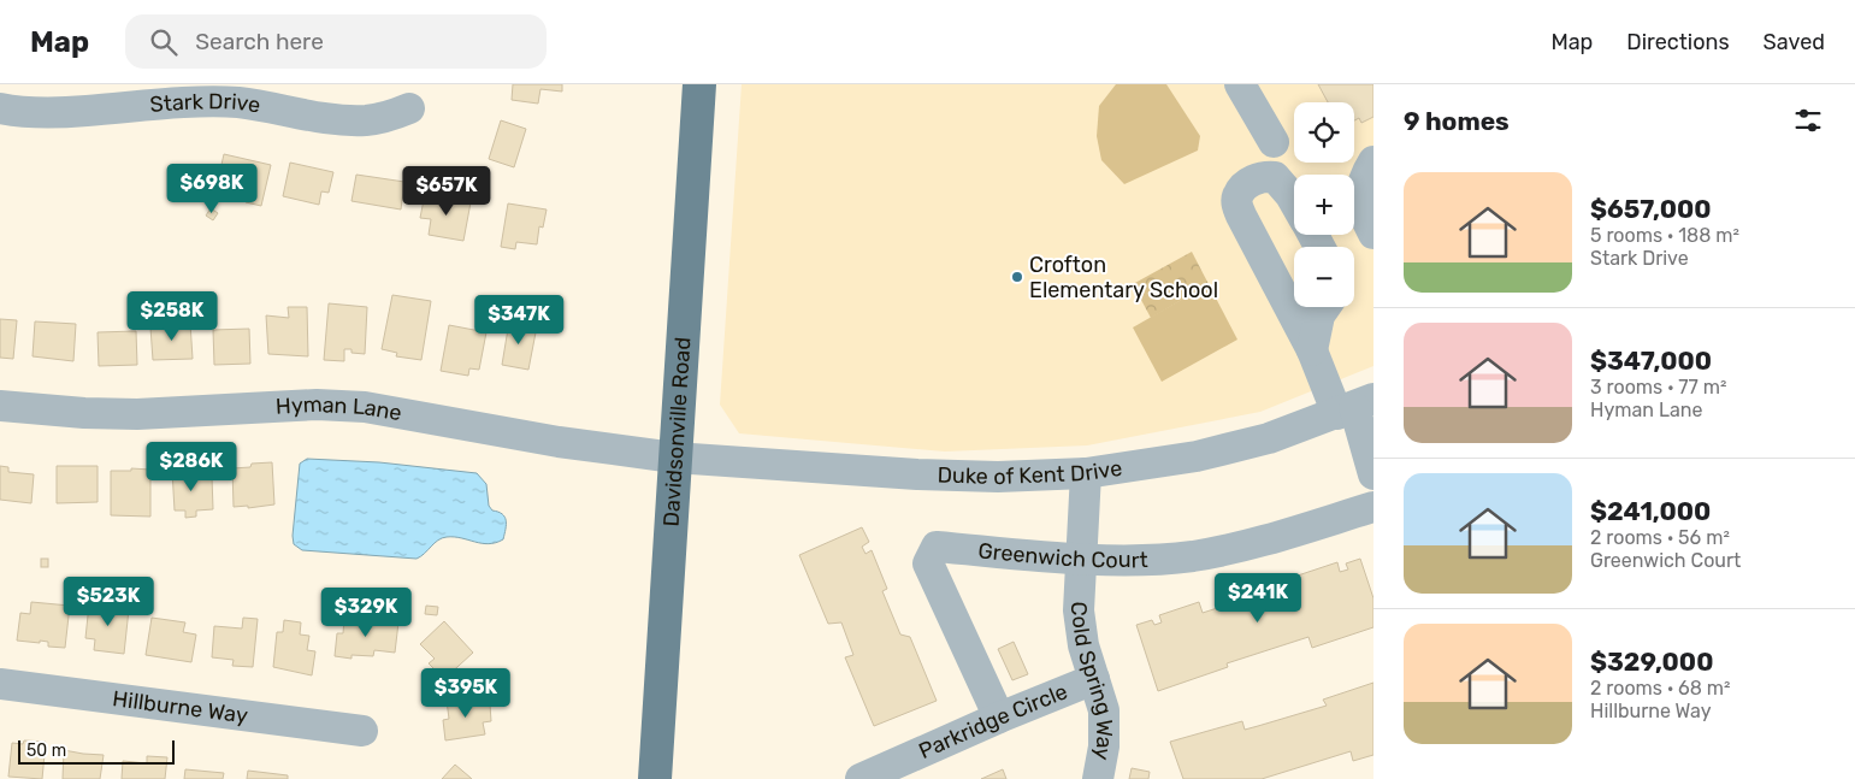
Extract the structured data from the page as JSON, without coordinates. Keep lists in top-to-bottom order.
{
  "streets": {
    "main road": ["Davidsonville Road"],
    "street": [
      "Stark Drive",
      "Hyman Lane",
      "Duke of Kent Drive",
      "Greenwich Court",
      "Cold Spring Way",
      "Hillburne Way",
      "Parkridge Circle"
    ]
  },
  "crossings": [
    ["Hyman Lane", "Davidsonville Road"],
    ["Hyman Lane", "Duke of Kent Drive"],
    ["Davidsonville Road", "Duke of Kent Drive"],
    ["Duke of Kent Drive", "Cold Spring Way"],
    ["Greenwich Court", "Cold Spring Way"],
    ["Greenwich Court", "Parkridge Circle"],
    ["Cold Spring Way", "Parkridge Circle"]
  ],
  "places": ["Crofton Elementary School"],
  "scale_bar": "50 m",
  "page": {
    "header": "Map",
    "search": "Search here",
    "nav": ["Map", "Directions", "Saved"],
    "heading": "9 homes",
    "map_buttons": ["+", "−"],
    "list": [
      {
        "name": "$657,000",
        "note": "5 rooms · 188 m² · Stark Drive"
      },
      {
        "name": "$347,000",
        "note": "3 rooms · 77 m² · Hyman Lane"
      },
      {
        "name": "$241,000",
        "note": "2 rooms · 56 m² · Greenwich Court"
      },
      {
        "name": "$329,000",
        "note": "2 rooms · 68 m² · Hillburne Way"
      }
    ],
    "price": [
      "$698K",
      "$657K",
      "$258K",
      "$347K",
      "$286K",
      "$241K",
      "$523K",
      "$329K",
      "$395K"
    ],
    "scale": "50 m"
  }
}
